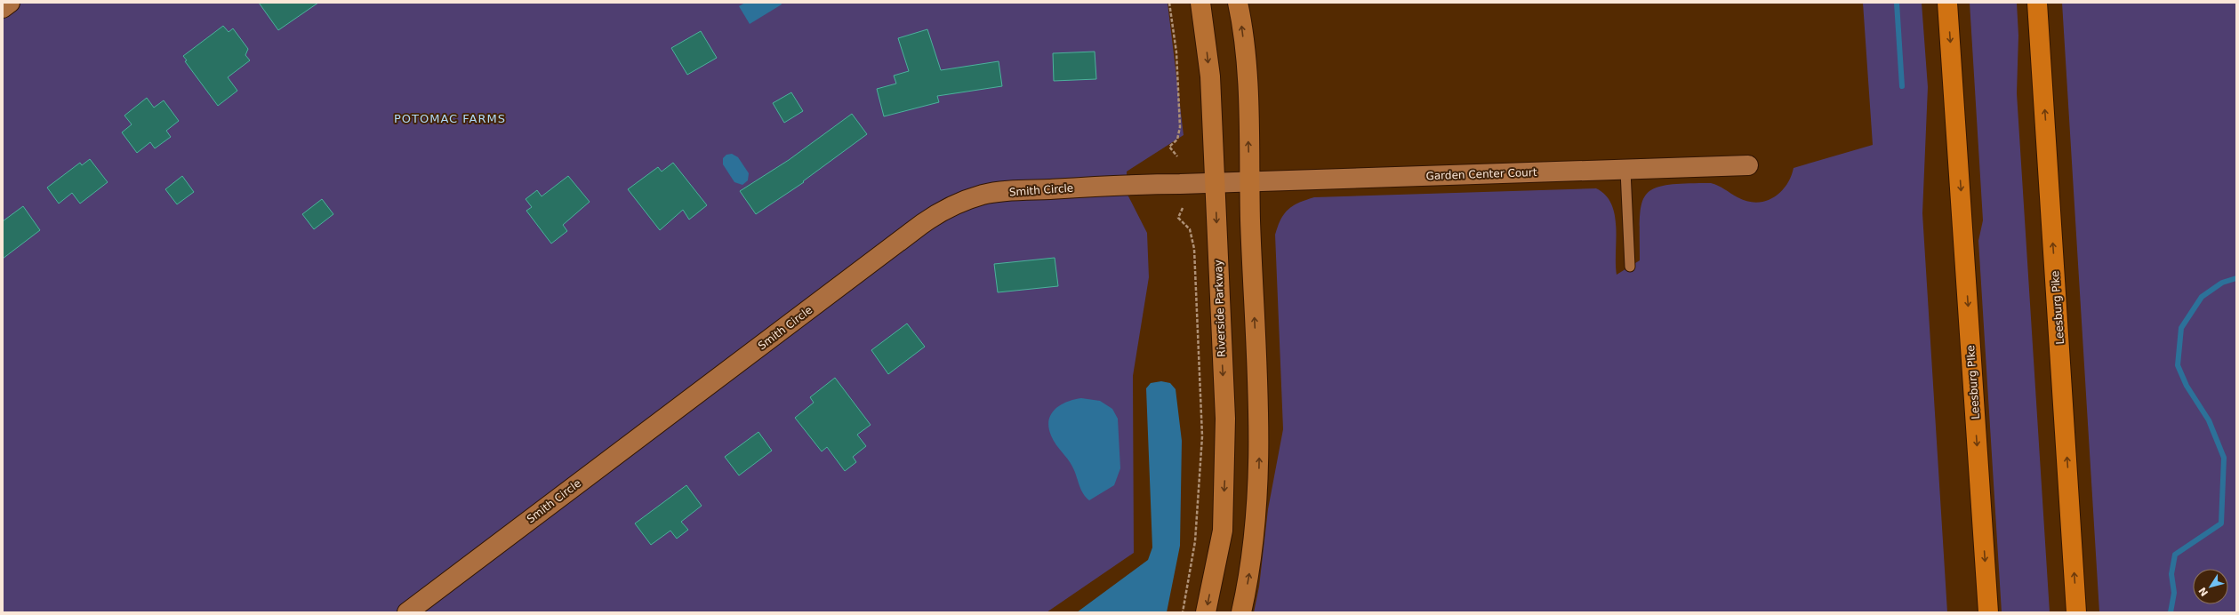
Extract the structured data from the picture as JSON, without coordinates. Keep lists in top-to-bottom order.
{
  "streets": {
    "highway": ["Leesburg Pike", "Leesburg PIke"],
    "main road": ["Riverside Parkway"],
    "street": ["Garden Center Court", "Smith Circle"]
  },
  "crossings": [
    ["Garden Center Court", "Smith Circle"],
    ["Garden Center Court", "Riverside Parkway"],
    ["Smith Circle", "Riverside Parkway"]
  ],
  "one_way": ["Leesburg Pike", "Leesburg PIke"],
  "districts": ["POTOMAC FARMS"],
  "north": "bottom left"
}
